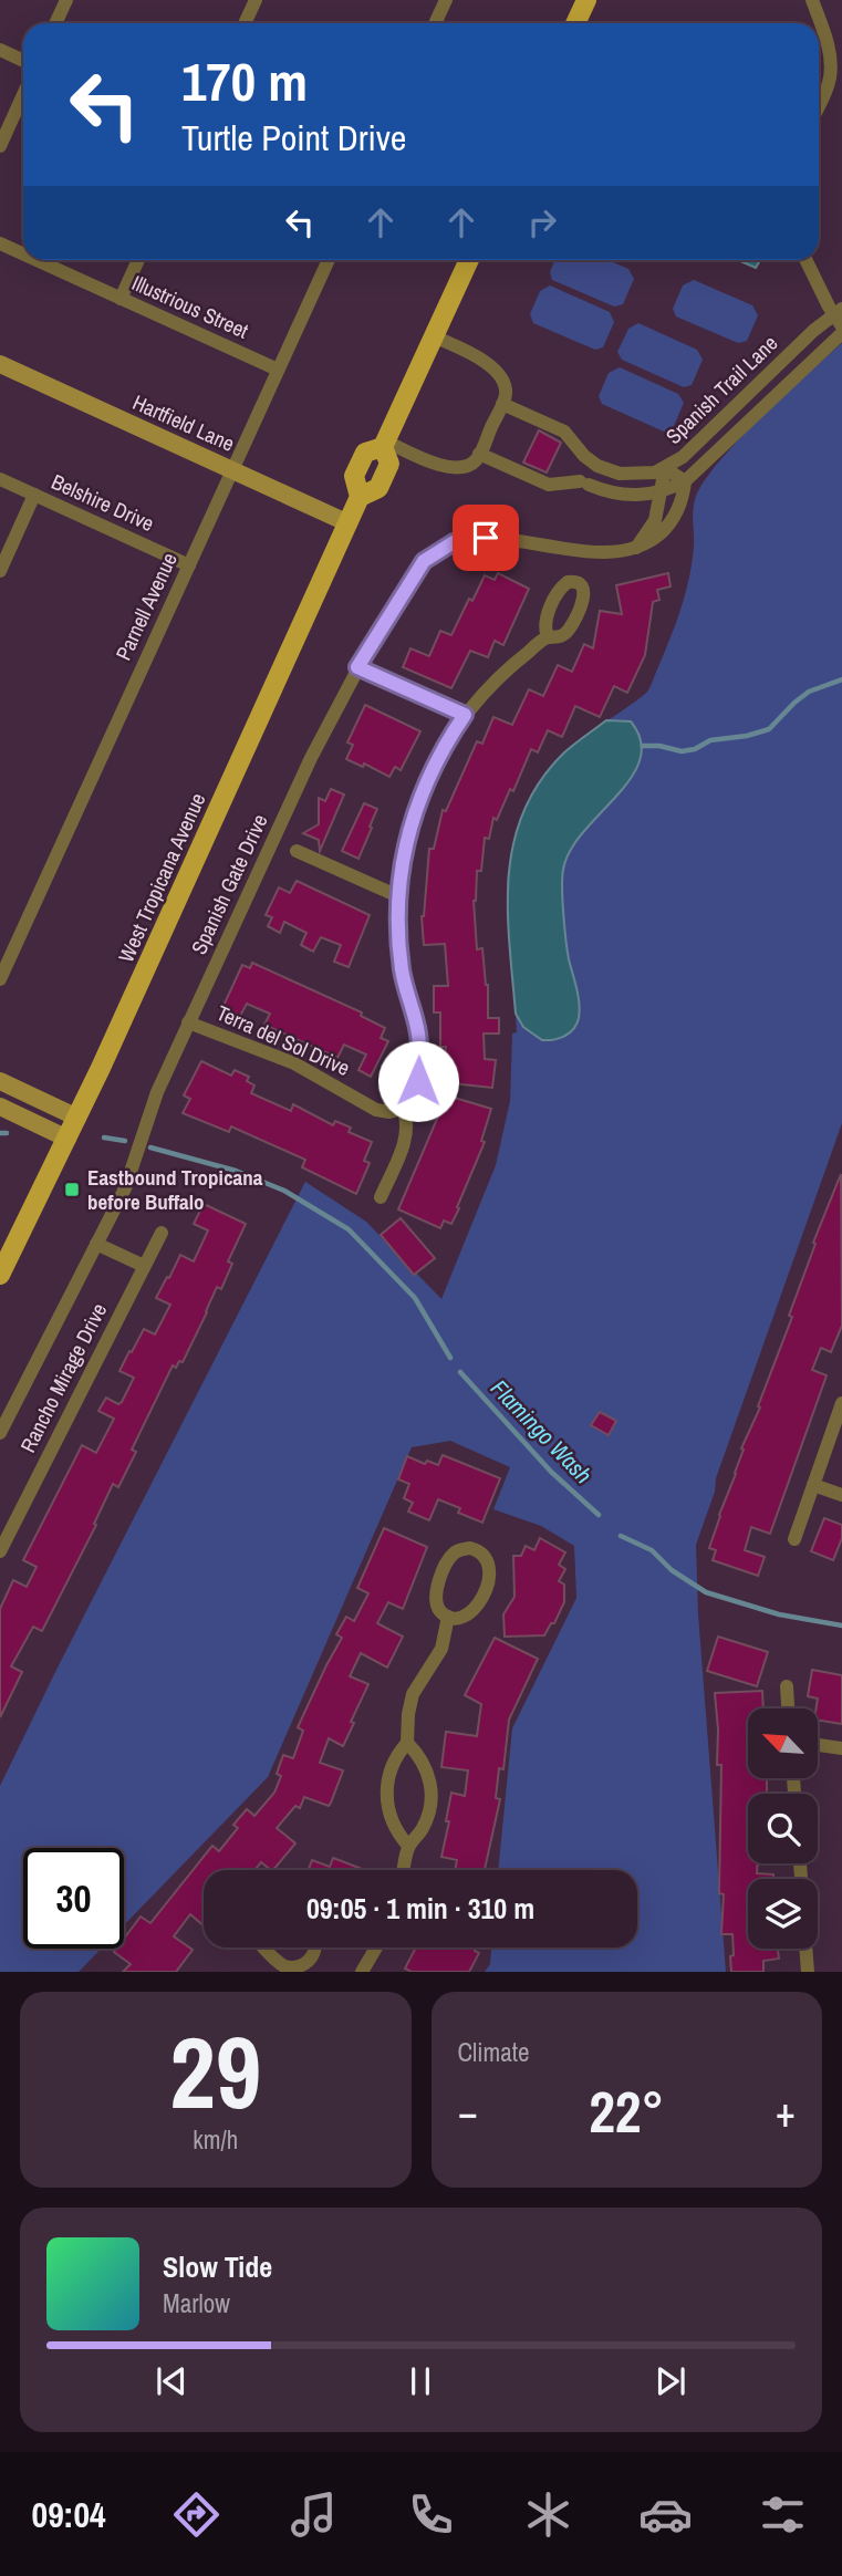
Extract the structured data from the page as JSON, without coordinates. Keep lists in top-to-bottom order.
{
  "streets": {
    "main road": ["West Tropicana Avenue"],
    "street": [
      "Illustrious Street",
      "Spanish Trail Lane",
      "Hartfield Lane",
      "Belshire Drive",
      "Parnell Avenue",
      "Spanish Gate Drive",
      "Terra del Sol Drive",
      "Rancho Mirage Drive"
    ]
  },
  "crossings": [
    ["Illustrious Street", "Parnell Avenue"],
    ["Spanish Trail Lane", "Spanish Gate Drive"],
    ["Hartfield Lane", "Parnell Avenue"],
    ["Hartfield Lane", "West Tropicana Avenue"],
    ["Belshire Drive", "Parnell Avenue"],
    ["Spanish Gate Drive", "Terra del Sol Drive"]
  ],
  "water": ["Flamingo Wash"],
  "places": {
    "transit": ["Eastbound Tropicana before Buffalo"]
  },
  "north": "top left",
  "page": {
    "turn": ["170 m", "Turtle Point Drive"],
    "limit": "30",
    "trip": "09:05 · 1 min · 310 m",
    "tile": [
      ["29", "km/h"],
      "Climate"
    ],
    "heat": ["−", "22°", "+"],
    "song": ["Slow Tide", "Marlow"],
    "tabs": "09:04"
  }
}
